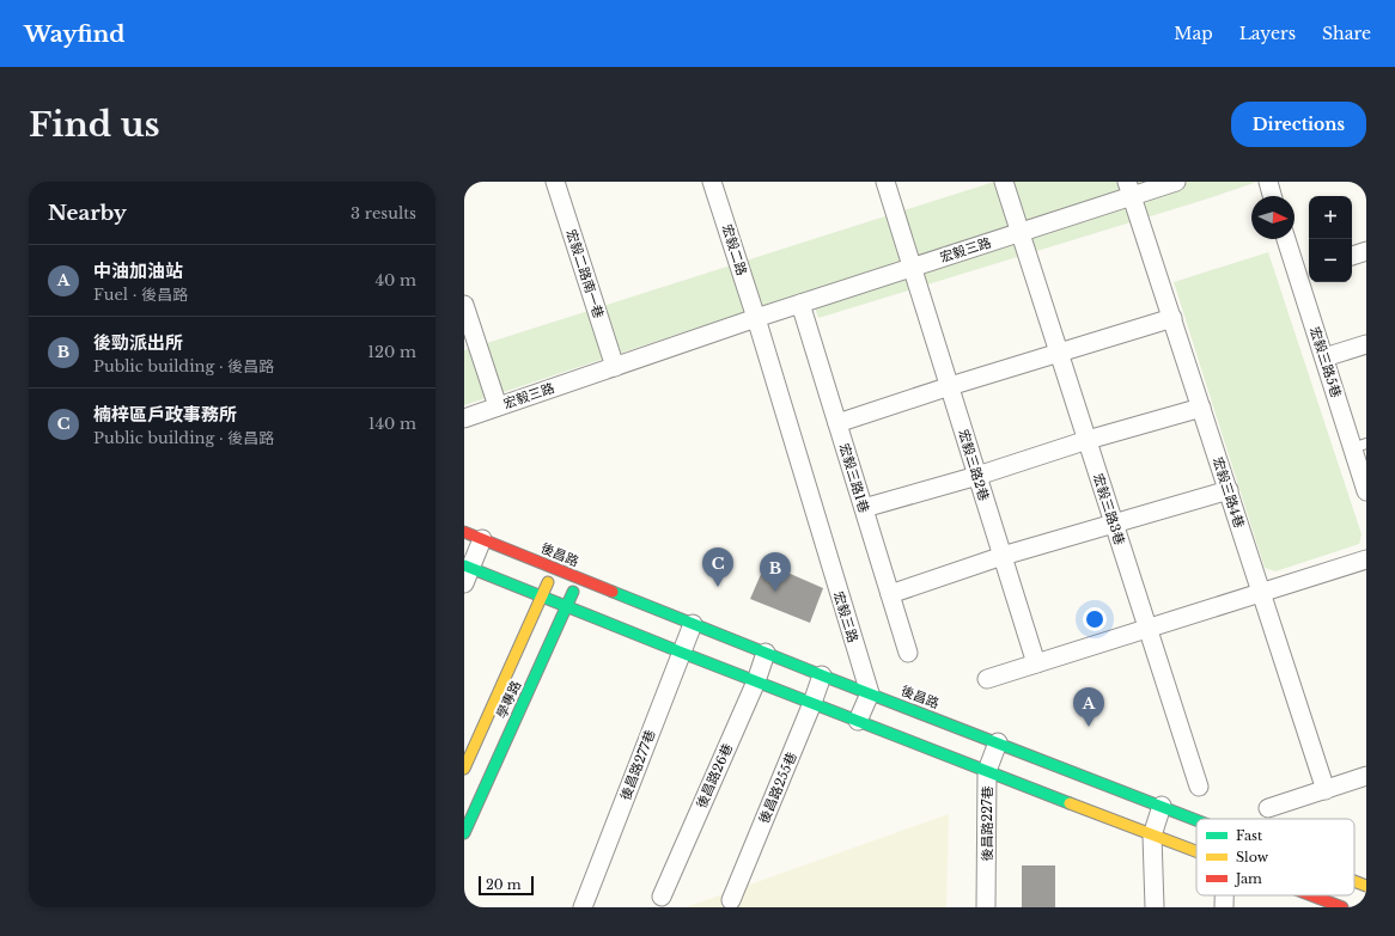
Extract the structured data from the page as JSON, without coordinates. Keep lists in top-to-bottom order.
{
  "streets": {
    "street": [
      "宏毅二路",
      "宏毅三路",
      "宏毅二路南一巷",
      "宏毅三路5巷",
      "宏毅三路2巷",
      "宏毅三路1巷",
      "宏毅三路4巷",
      "宏毅三路3巷",
      "後昌路",
      "學專路",
      "後昌路277巷",
      "後昌路26巷",
      "後昌路255巷",
      "後昌路227巷"
    ]
  },
  "crossings": [
    ["宏毅二路", "宏毅三路"],
    ["宏毅三路", "宏毅二路南一巷"],
    ["宏毅三路", "宏毅三路2巷"],
    ["宏毅三路", "宏毅三路1巷"],
    ["宏毅三路", "宏毅三路4巷"],
    ["宏毅三路", "宏毅三路3巷"],
    ["宏毅三路", "後昌路"],
    ["後昌路", "學專路"],
    ["後昌路", "後昌路277巷"],
    ["後昌路", "後昌路26巷"],
    ["後昌路", "後昌路255巷"],
    ["後昌路", "後昌路227巷"]
  ],
  "legend": ["Fast", "Slow", "Jam"],
  "scale_bar": "20 m",
  "north": "right",
  "page": {
    "header": "Wayfind",
    "nav": ["Map", "Layers", "Share"],
    "buttons": "Directions",
    "title": "Find us",
    "heading": ["Nearby", "3 results"],
    "map_buttons": ["+", "−"],
    "list": [
      {
        "mark": "A",
        "name": "中油加油站",
        "note": "Fuel · 後昌路",
        "value": "40 m"
      },
      {
        "mark": "B",
        "name": "後勁派出所",
        "note": "Public building · 後昌路",
        "value": "120 m"
      },
      {
        "mark": "C",
        "name": "楠梓區戶政事務所",
        "note": "Public building · 後昌路",
        "value": "140 m"
      }
    ],
    "pins": ["C", "B", "A"],
    "scale": "20 m"
  }
}
